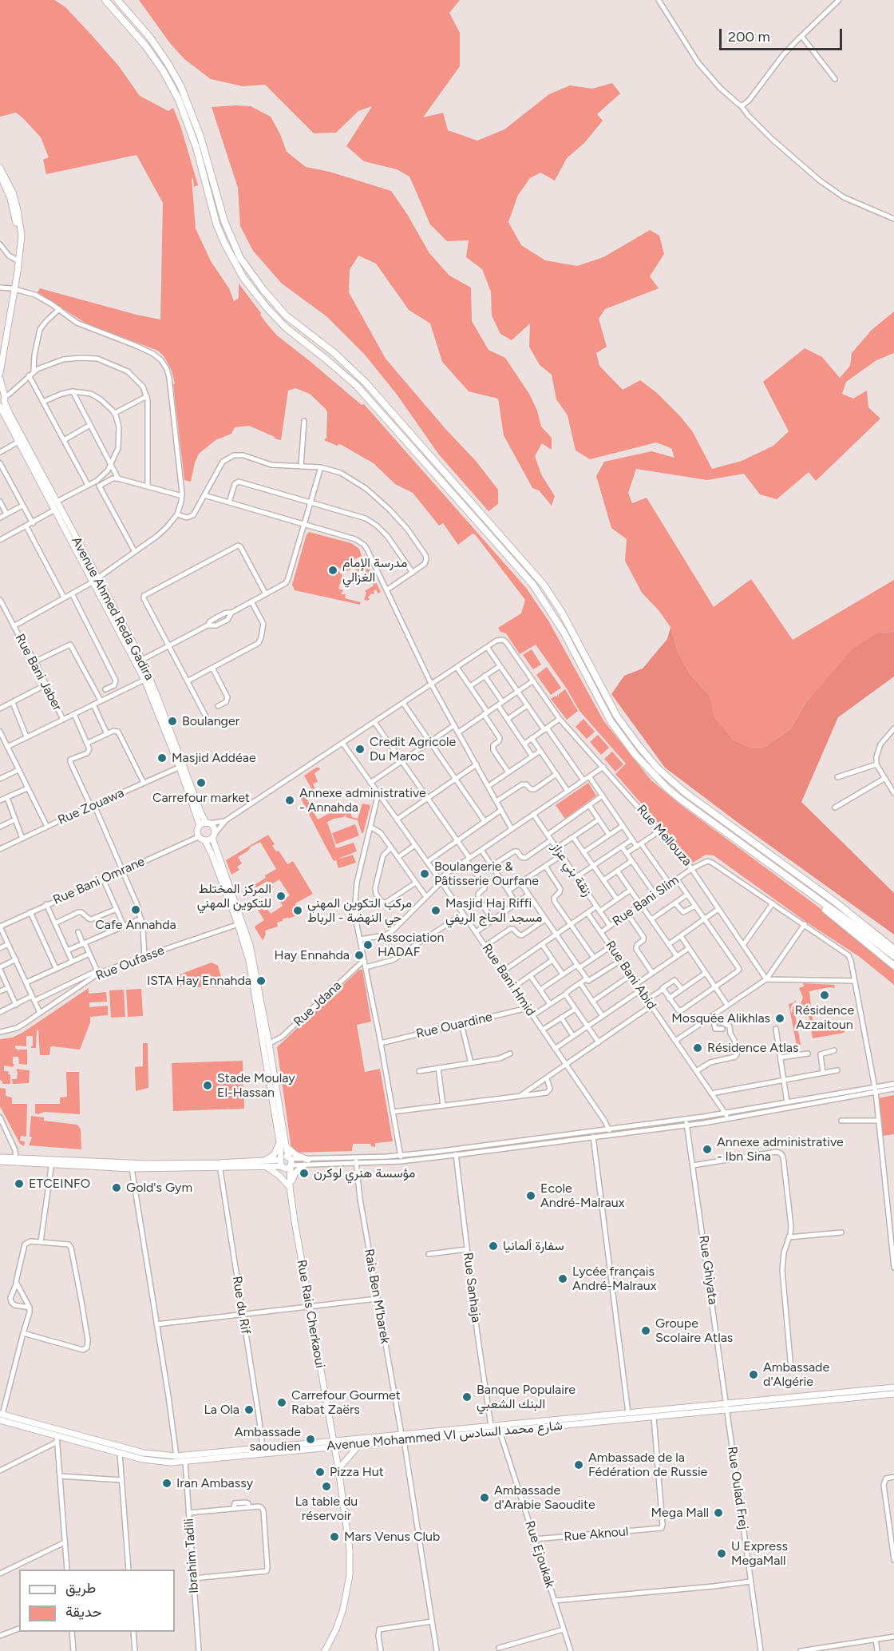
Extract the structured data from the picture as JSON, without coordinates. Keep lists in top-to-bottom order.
{
  "streets": {
    "main road": ["Avenue Ahmed Reda Gadira", "Rue Rais Cherkaoui", "Avenue Mohammed VI شارع محمد السادس"],
    "street": [
      "Rue Bani Jaber",
      "Rue Zouawa",
      "Rue Mellouza",
      "زنقة بني عزاز",
      "Rue Bani Omrane",
      "Rue Bani Slim",
      "Rue Oufasse",
      "Rue Bani Abid",
      "Rue Bani Hmid",
      "Rue Jdana",
      "Rue Ouardine",
      "Rue Ghiyata",
      "Rue Sanhaja",
      "Rais Ben M’barek",
      "Rue du Rif",
      "Rue Oulad Frej",
      "Rue Aknoul",
      "Rue Ejoukak",
      "Ibrahim Tadili"
    ]
  },
  "crossings": [
    ["Avenue Ahmed Reda Gadira", "Rue Zouawa"],
    ["Avenue Ahmed Reda Gadira", "Rue Bani Omrane"],
    ["Rue Mellouza", "Rue Bani Slim"],
    ["زنقة بني عزاز", "Rue Bani Slim"],
    ["Rue Bani Slim", "Rue Bani Abid"],
    ["Rue Bani Hmid", "Rue Ouardine"],
    ["Rue Ghiyata", "Avenue Mohammed VI شارع محمد السادس"],
    ["Rue Ghiyata", "Rue Oulad Frej"],
    ["Rue Sanhaja", "Avenue Mohammed VI شارع محمد السادس"],
    ["Rais Ben M’barek", "Avenue Mohammed VI شارع محمد السادس"],
    ["Rue du Rif", "Avenue Mohammed VI شارع محمد السادس"],
    ["Rue Rais Cherkaoui", "Avenue Mohammed VI شارع محمد السادس"],
    ["Avenue Mohammed VI شارع محمد السادس", "Rue Oulad Frej"],
    ["Avenue Mohammed VI شارع محمد السادس", "Rue Aknoul"],
    ["Avenue Mohammed VI شارع محمد السادس", "Rue Ejoukak"],
    ["Avenue Mohammed VI شارع محمد السادس", "Ibrahim Tadili"],
    ["Rue Aknoul", "Rue Ejoukak"]
  ],
  "places": [
    "مدرسة الإمام الغزالي",
    "Boulanger",
    "Credit Agricole Du Maroc",
    "Masjid Addéae",
    "Carrefour market",
    "Annexe administrative - Annahda",
    "Boulangerie & Pâtisserie Ourfane",
    "المركز المختلط للتكوين المهني",
    "Cafe Annahda",
    "مركب التكوين المهني حي النهضة - الرباط",
    "Masjid Haj Riffi مسجد الحاج الريفي",
    "Association HADAF",
    "Hay Ennahda",
    "ISTA Hay Ennahda",
    "Résidence Azzaitoun",
    "Mosquée Alikhlas",
    "Résidence Atlas",
    "Stade Moulay El-Hassan",
    "Annexe administrative - Ibn Sina",
    "مؤسسة هنري لوكرن",
    "ETCEINFO",
    "Gold's Gym",
    "Ecole André-Malraux",
    "سفارة ألمانيا",
    "Lycée français André-Malraux",
    "Groupe Scolaire Atlas",
    "Ambassade d'Algérie",
    "Banque Populaire البنك الشعبي",
    "Carrefour Gourmet Rabat Zaërs",
    "La Ola",
    "Ambassade saoudien",
    "Ambassade de la Fédération de Russie",
    "Pizza Hut",
    "Iran Ambassy",
    "La table du réservoir",
    "Ambassade d'Arabie Saoudite",
    "Mega Mall",
    "Mars Venus Club",
    "U Express MegaMall"
  ],
  "legend": ["طريق", "حديقة"],
  "scale_bar": "200 m"
}
